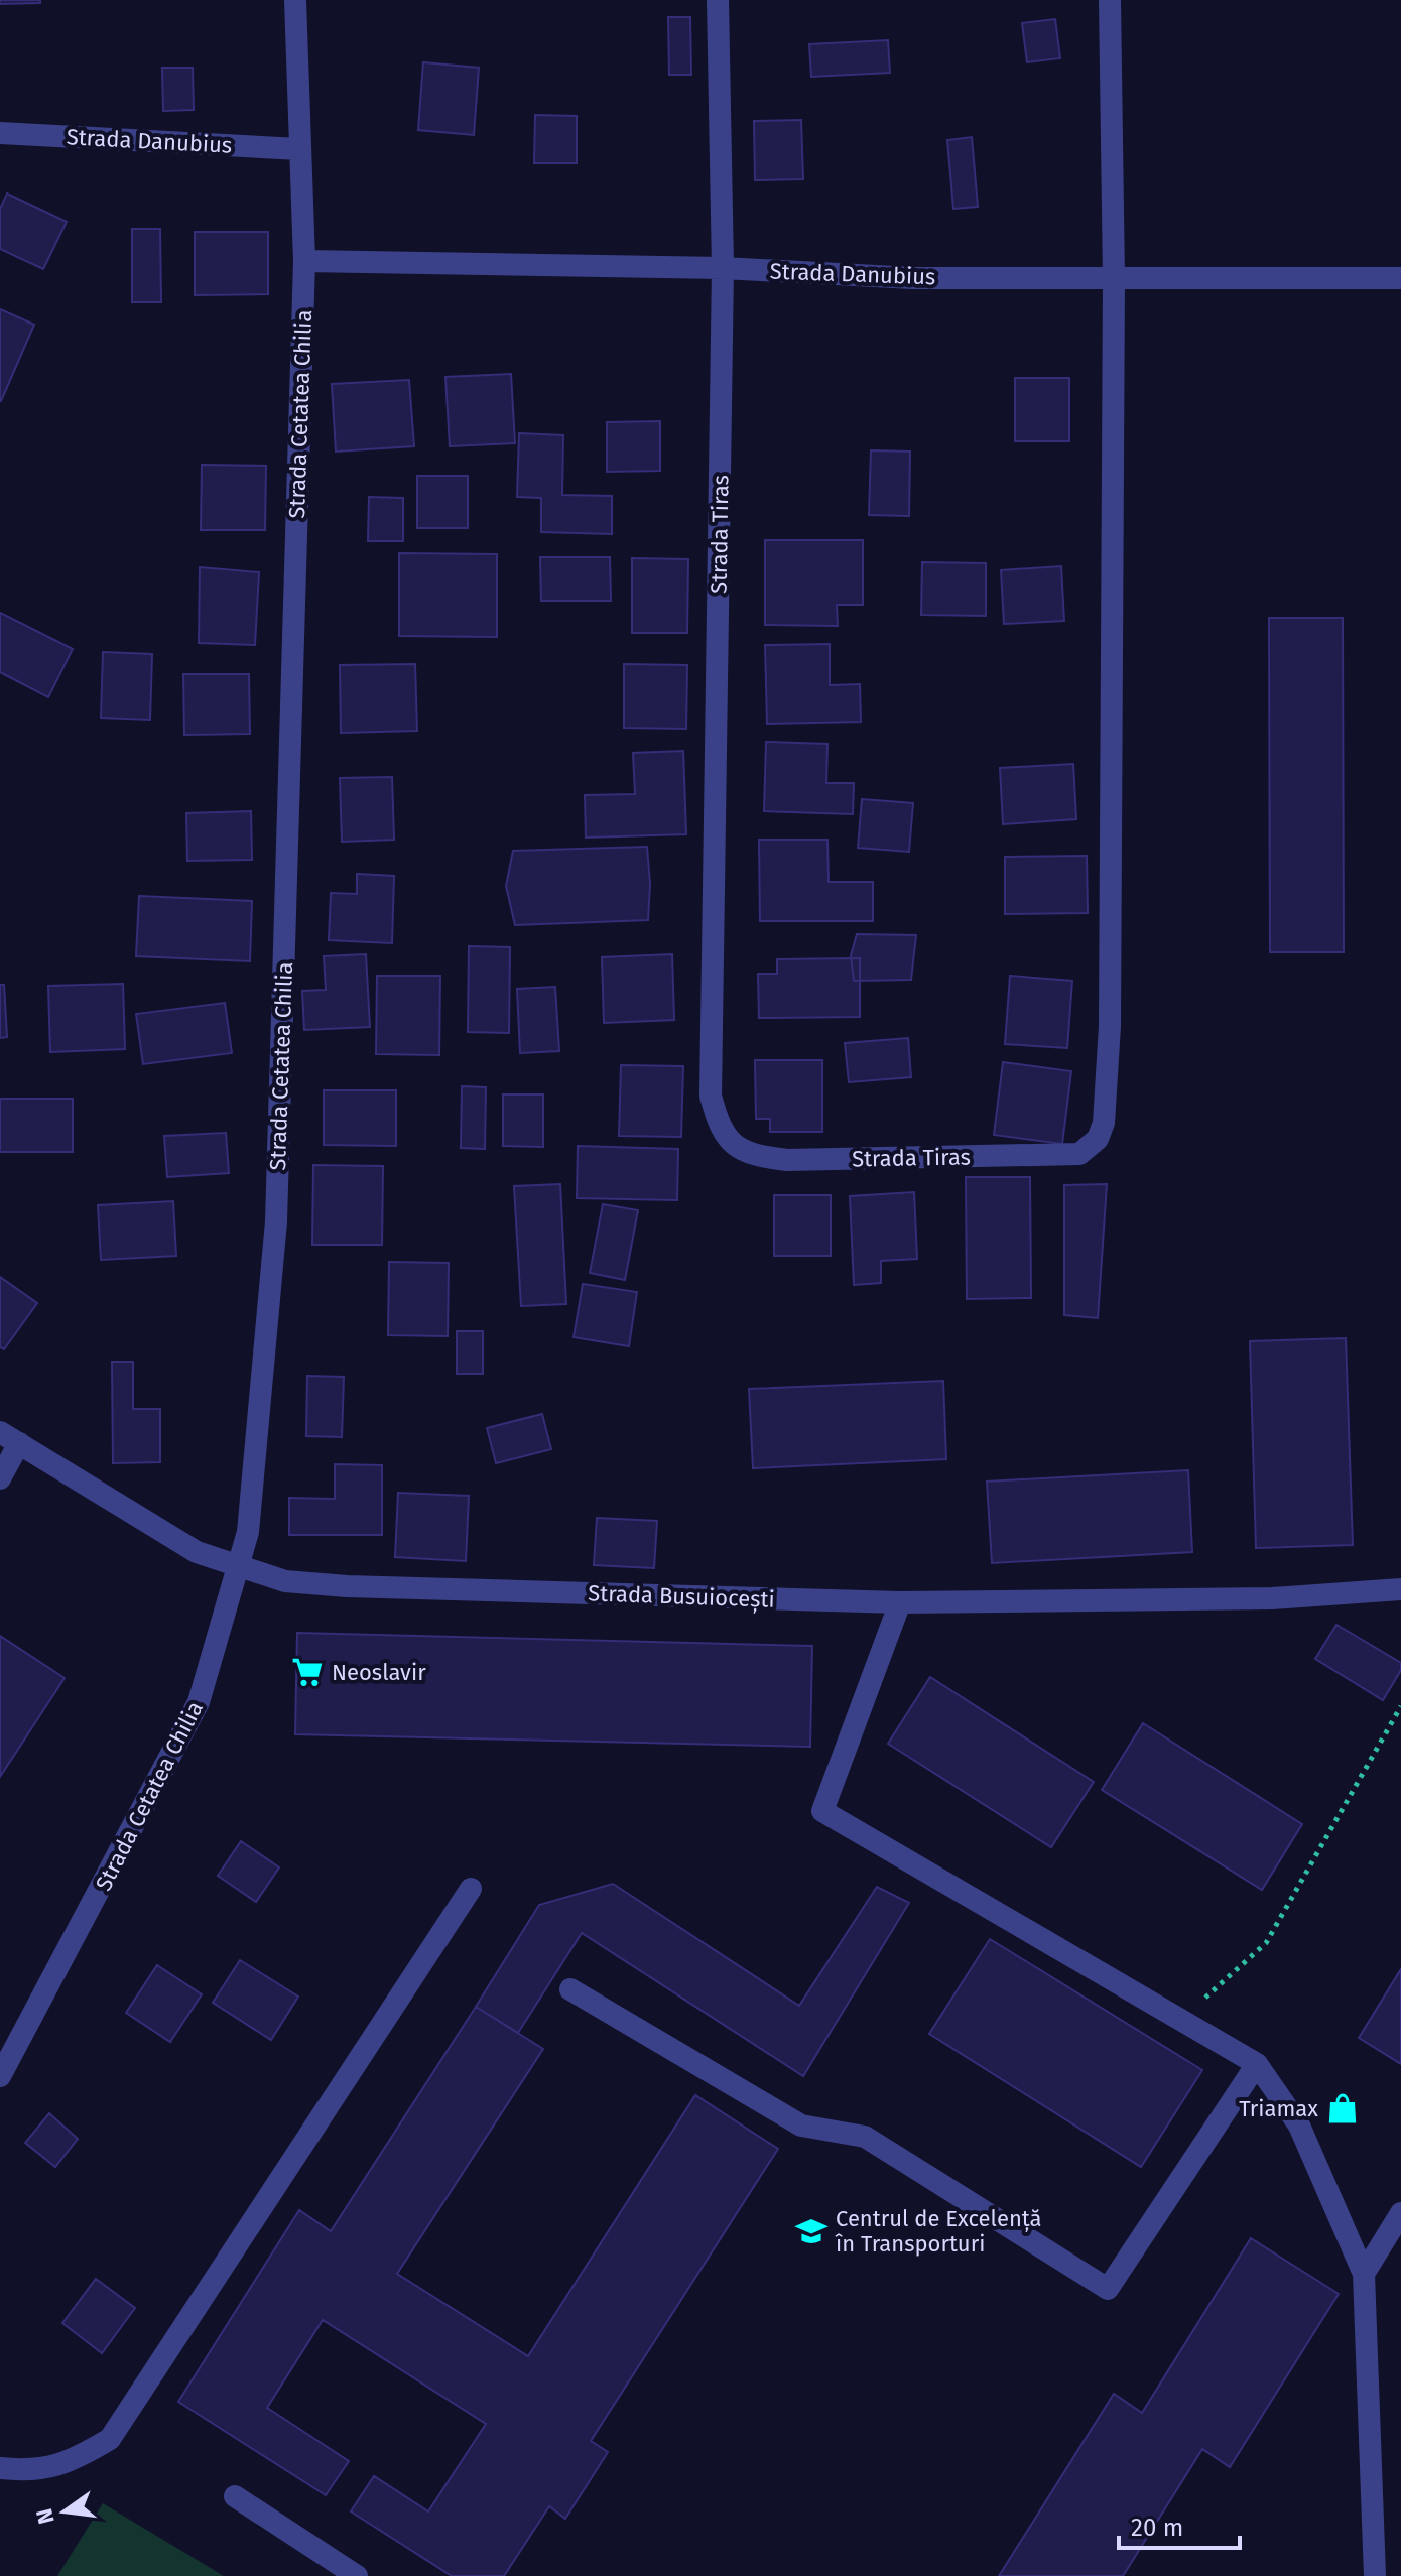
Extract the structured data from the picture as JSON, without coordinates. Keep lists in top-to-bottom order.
{
  "streets": {
    "street": [
      "Strada Danubius",
      "Strada Cetatea Chilia",
      "Strada Tiras",
      "Strada Busuiocești"
    ]
  },
  "crossings": [
    ["Strada Danubius", "Strada Cetatea Chilia"],
    ["Strada Danubius", "Strada Tiras"],
    ["Strada Cetatea Chilia", "Strada Busuiocești"]
  ],
  "places": {
    "supermarket": ["Neoslavir"],
    "shop": ["Triamax"],
    "school or university": ["Centrul de Excelență în Transporturi"]
  },
  "scale_bar": "20 m",
  "north": "left"
}
